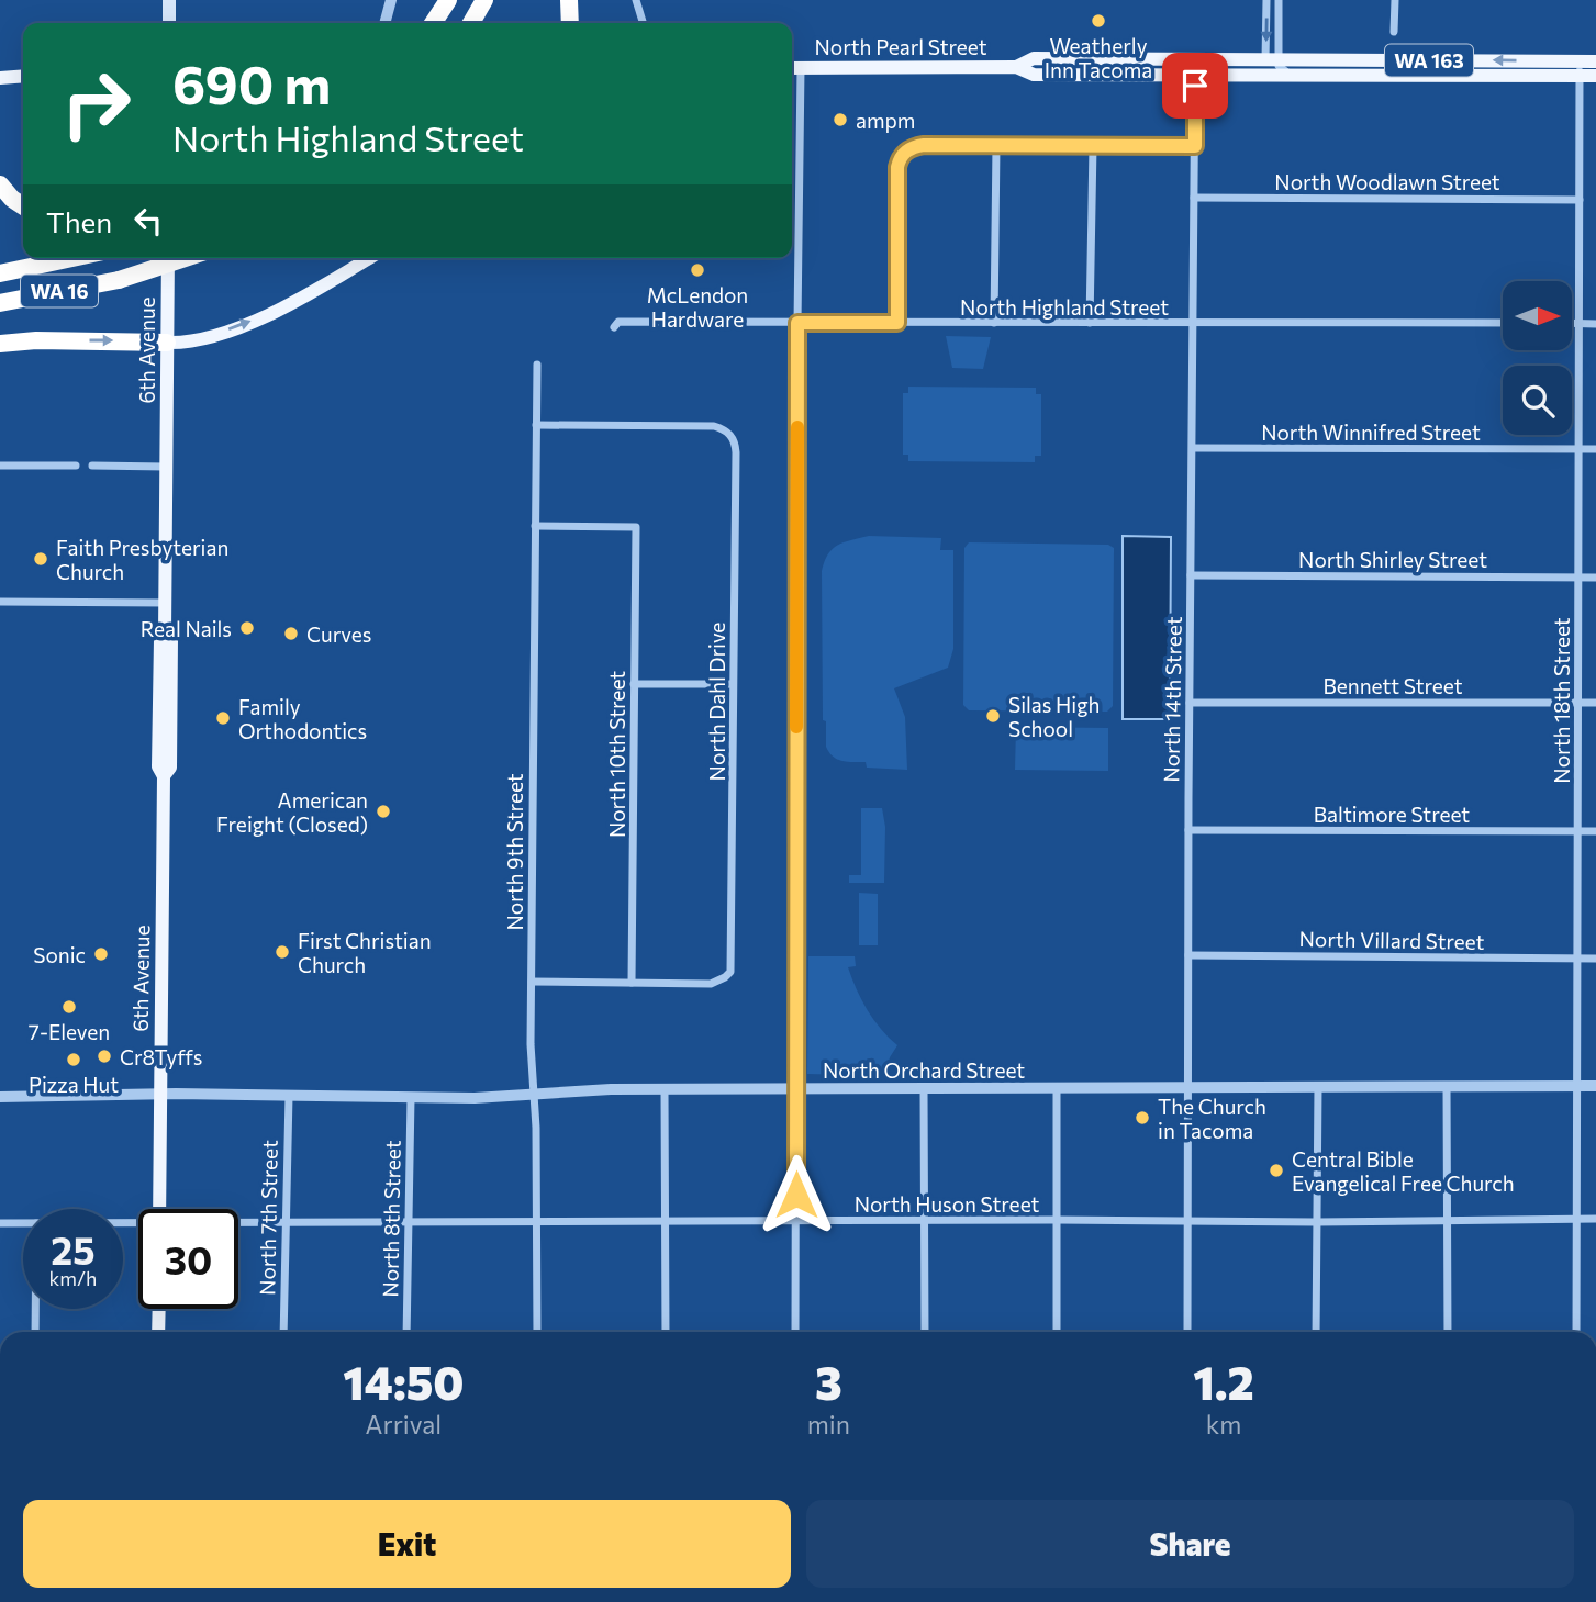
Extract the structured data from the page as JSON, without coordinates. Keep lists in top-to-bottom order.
{
  "streets": {
    "highway": ["WA 16"],
    "main road": ["North Pearl Street", "WA 163", "6th Avenue"],
    "street": [
      "North Woodlawn Street",
      "North Highland Street",
      "North Winnifred Street",
      "North Shirley Street",
      "Bennett Street",
      "North 14th Street",
      "North 18th Street",
      "North Dahl Drive",
      "North 10th Street",
      "Baltimore Street",
      "North 9th Street",
      "North Villard Street",
      "North Orchard Street",
      "North Huson Street",
      "North 7th Street",
      "North 8th Street"
    ]
  },
  "crossings": [
    ["North Pearl Street", "North 14th Street"],
    ["North Pearl Street", "North 18th Street"],
    ["North Woodlawn Street", "North 14th Street"],
    ["North Woodlawn Street", "North 18th Street"],
    ["North Highland Street", "North 14th Street"],
    ["6th Avenue", "North Orchard Street"],
    ["North Winnifred Street", "North 14th Street"],
    ["North Winnifred Street", "North 18th Street"],
    ["North Shirley Street", "North 14th Street"],
    ["North Shirley Street", "North 18th Street"],
    ["Bennett Street", "North 14th Street"],
    ["Bennett Street", "North 18th Street"],
    ["North 14th Street", "Baltimore Street"],
    ["North 14th Street", "North Villard Street"],
    ["North 14th Street", "North Orchard Street"],
    ["North 14th Street", "North Huson Street"],
    ["North 18th Street", "Baltimore Street"],
    ["North 18th Street", "North Villard Street"],
    ["North 18th Street", "North Orchard Street"],
    ["North 18th Street", "North Huson Street"],
    ["North Dahl Drive", "North 10th Street"],
    ["North Dahl Drive", "North 9th Street"],
    ["North 10th Street", "North 9th Street"],
    ["North 9th Street", "North Orchard Street"],
    ["North 9th Street", "North Huson Street"],
    ["North Orchard Street", "North 7th Street"],
    ["North Orchard Street", "North 8th Street"],
    ["North Huson Street", "North 7th Street"],
    ["North Huson Street", "North 8th Street"]
  ],
  "places": [
    "Weatherly Inn Tacoma",
    "ampm",
    "McLendon Hardware",
    "Faith Presbyterian Church",
    "Real Nails",
    "Curves",
    "Silas High School",
    "Family Orthodontics",
    "American Freight (Closed)",
    "First Christian Church",
    "Sonic",
    "7-Eleven",
    "Cr8Tyffs",
    "Pizza Hut",
    "The Church in Tacoma",
    "Central Bible Evangelical Free Church"
  ],
  "north": "right",
  "page": {
    "turn": ["690 m", "North Highland Street"],
    "then": "Then",
    "speed": "25 km/h",
    "limit": "30",
    "eta": [
      "14:50",
      "Arrival",
      "3",
      "min",
      "1.2",
      "km"
    ],
    "buttons": ["Exit", "Share"]
  }
}
